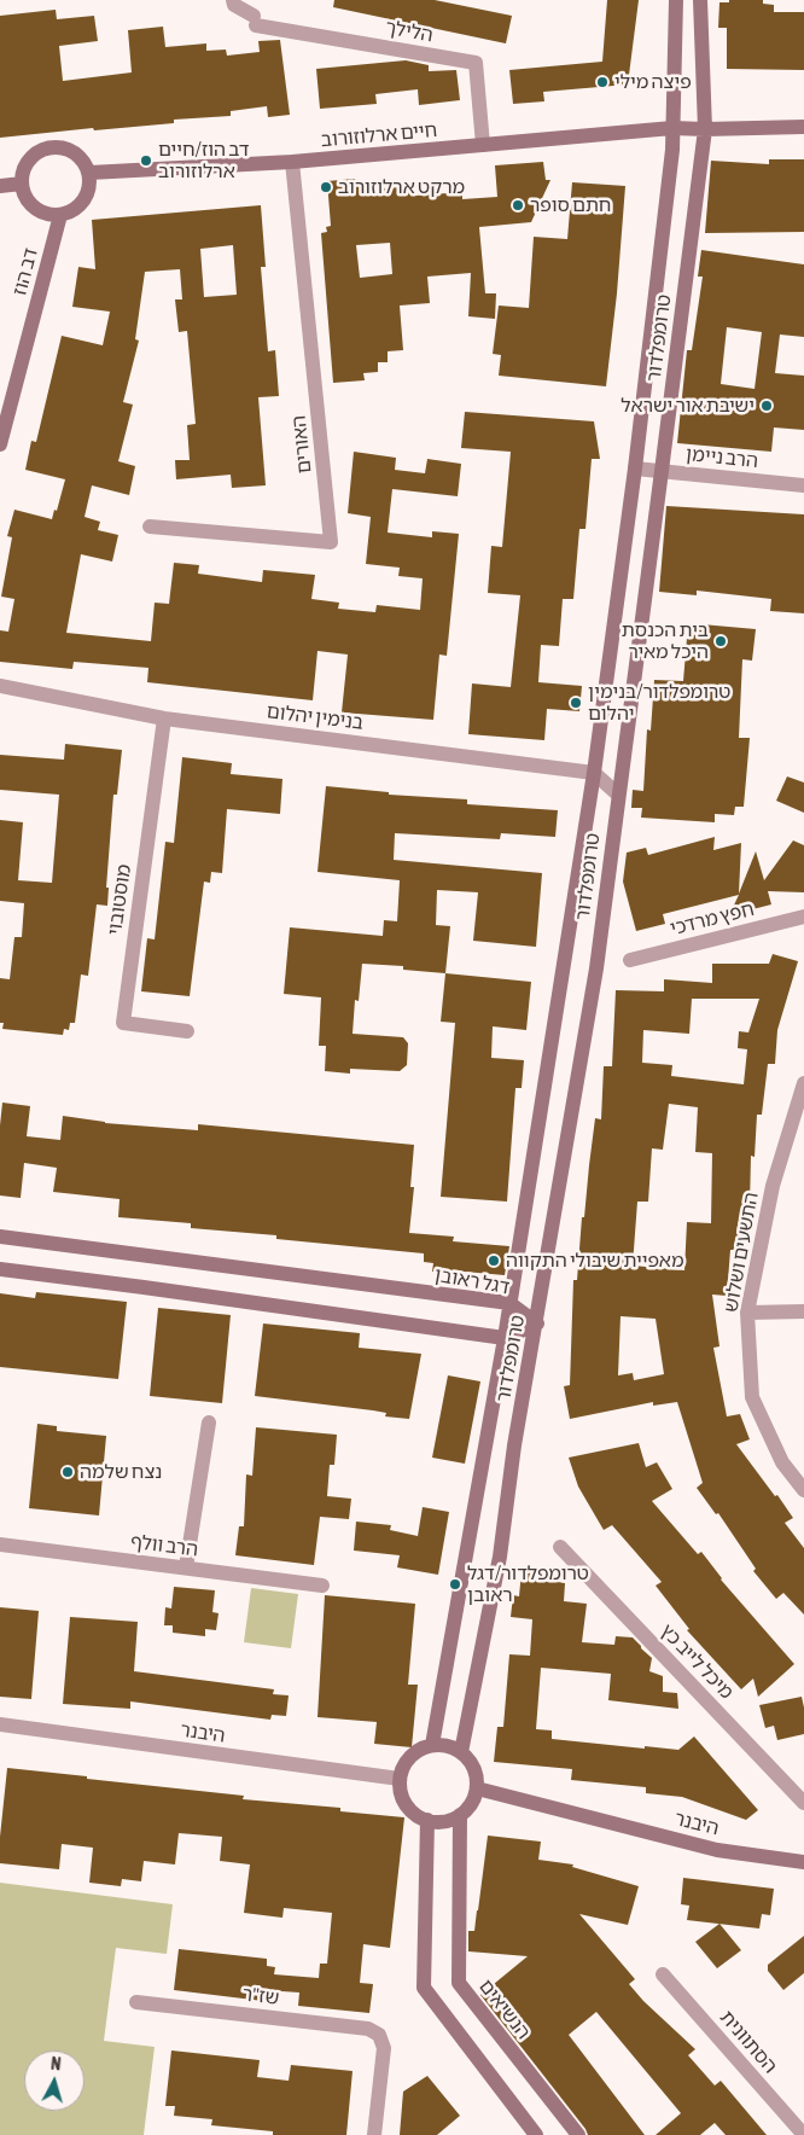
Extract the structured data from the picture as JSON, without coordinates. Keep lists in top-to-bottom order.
{
  "streets": {
    "main road": [
      "חיים ארלוזורוב",
      "דב הוז",
      "טרומפלדור",
      "דגל ראובן",
      "היבנר",
      "הנשיאים"
    ],
    "street": [
      "הלילך",
      "האורים",
      "הרב ניימן",
      "בנימין יהלום",
      "מוסטובוי",
      "חפץ מרדכי",
      "התשעים ושלוש",
      "הרב וולף",
      "מיכל לייב כץ",
      "שז\"ר",
      "הסתוונית"
    ]
  },
  "crossings": [
    ["הלילך", "חיים ארלוזורוב"],
    ["חיים ארלוזורוב", "דב הוז"],
    ["חיים ארלוזורוב", "טרומפלדור"],
    ["חיים ארלוזורוב", "האורים"],
    ["טרומפלדור", "הרב ניימן"],
    ["טרומפלדור", "בנימין יהלום"],
    ["טרומפלדור", "דגל ראובן"],
    ["טרומפלדור", "היבנר"],
    ["טרומפלדור", "הנשיאים"],
    ["בנימין יהלום", "מוסטובוי"],
    ["היבנר", "הנשיאים"]
  ],
  "places": [
    "פיצה מילי",
    "דב הוז/חיים ארלוזורוב",
    "מרקט ארלוזורוב",
    "חתם סופר",
    "ישיבת אור ישראל",
    "בית הכנסת היכל מאיר",
    "טרומפלדור/בנימין יהלום",
    "מאפיית שיבולי התקווה",
    "נצח שלמה",
    "טרומפלדור/דגל ראובן"
  ],
  "north": "top"
}
